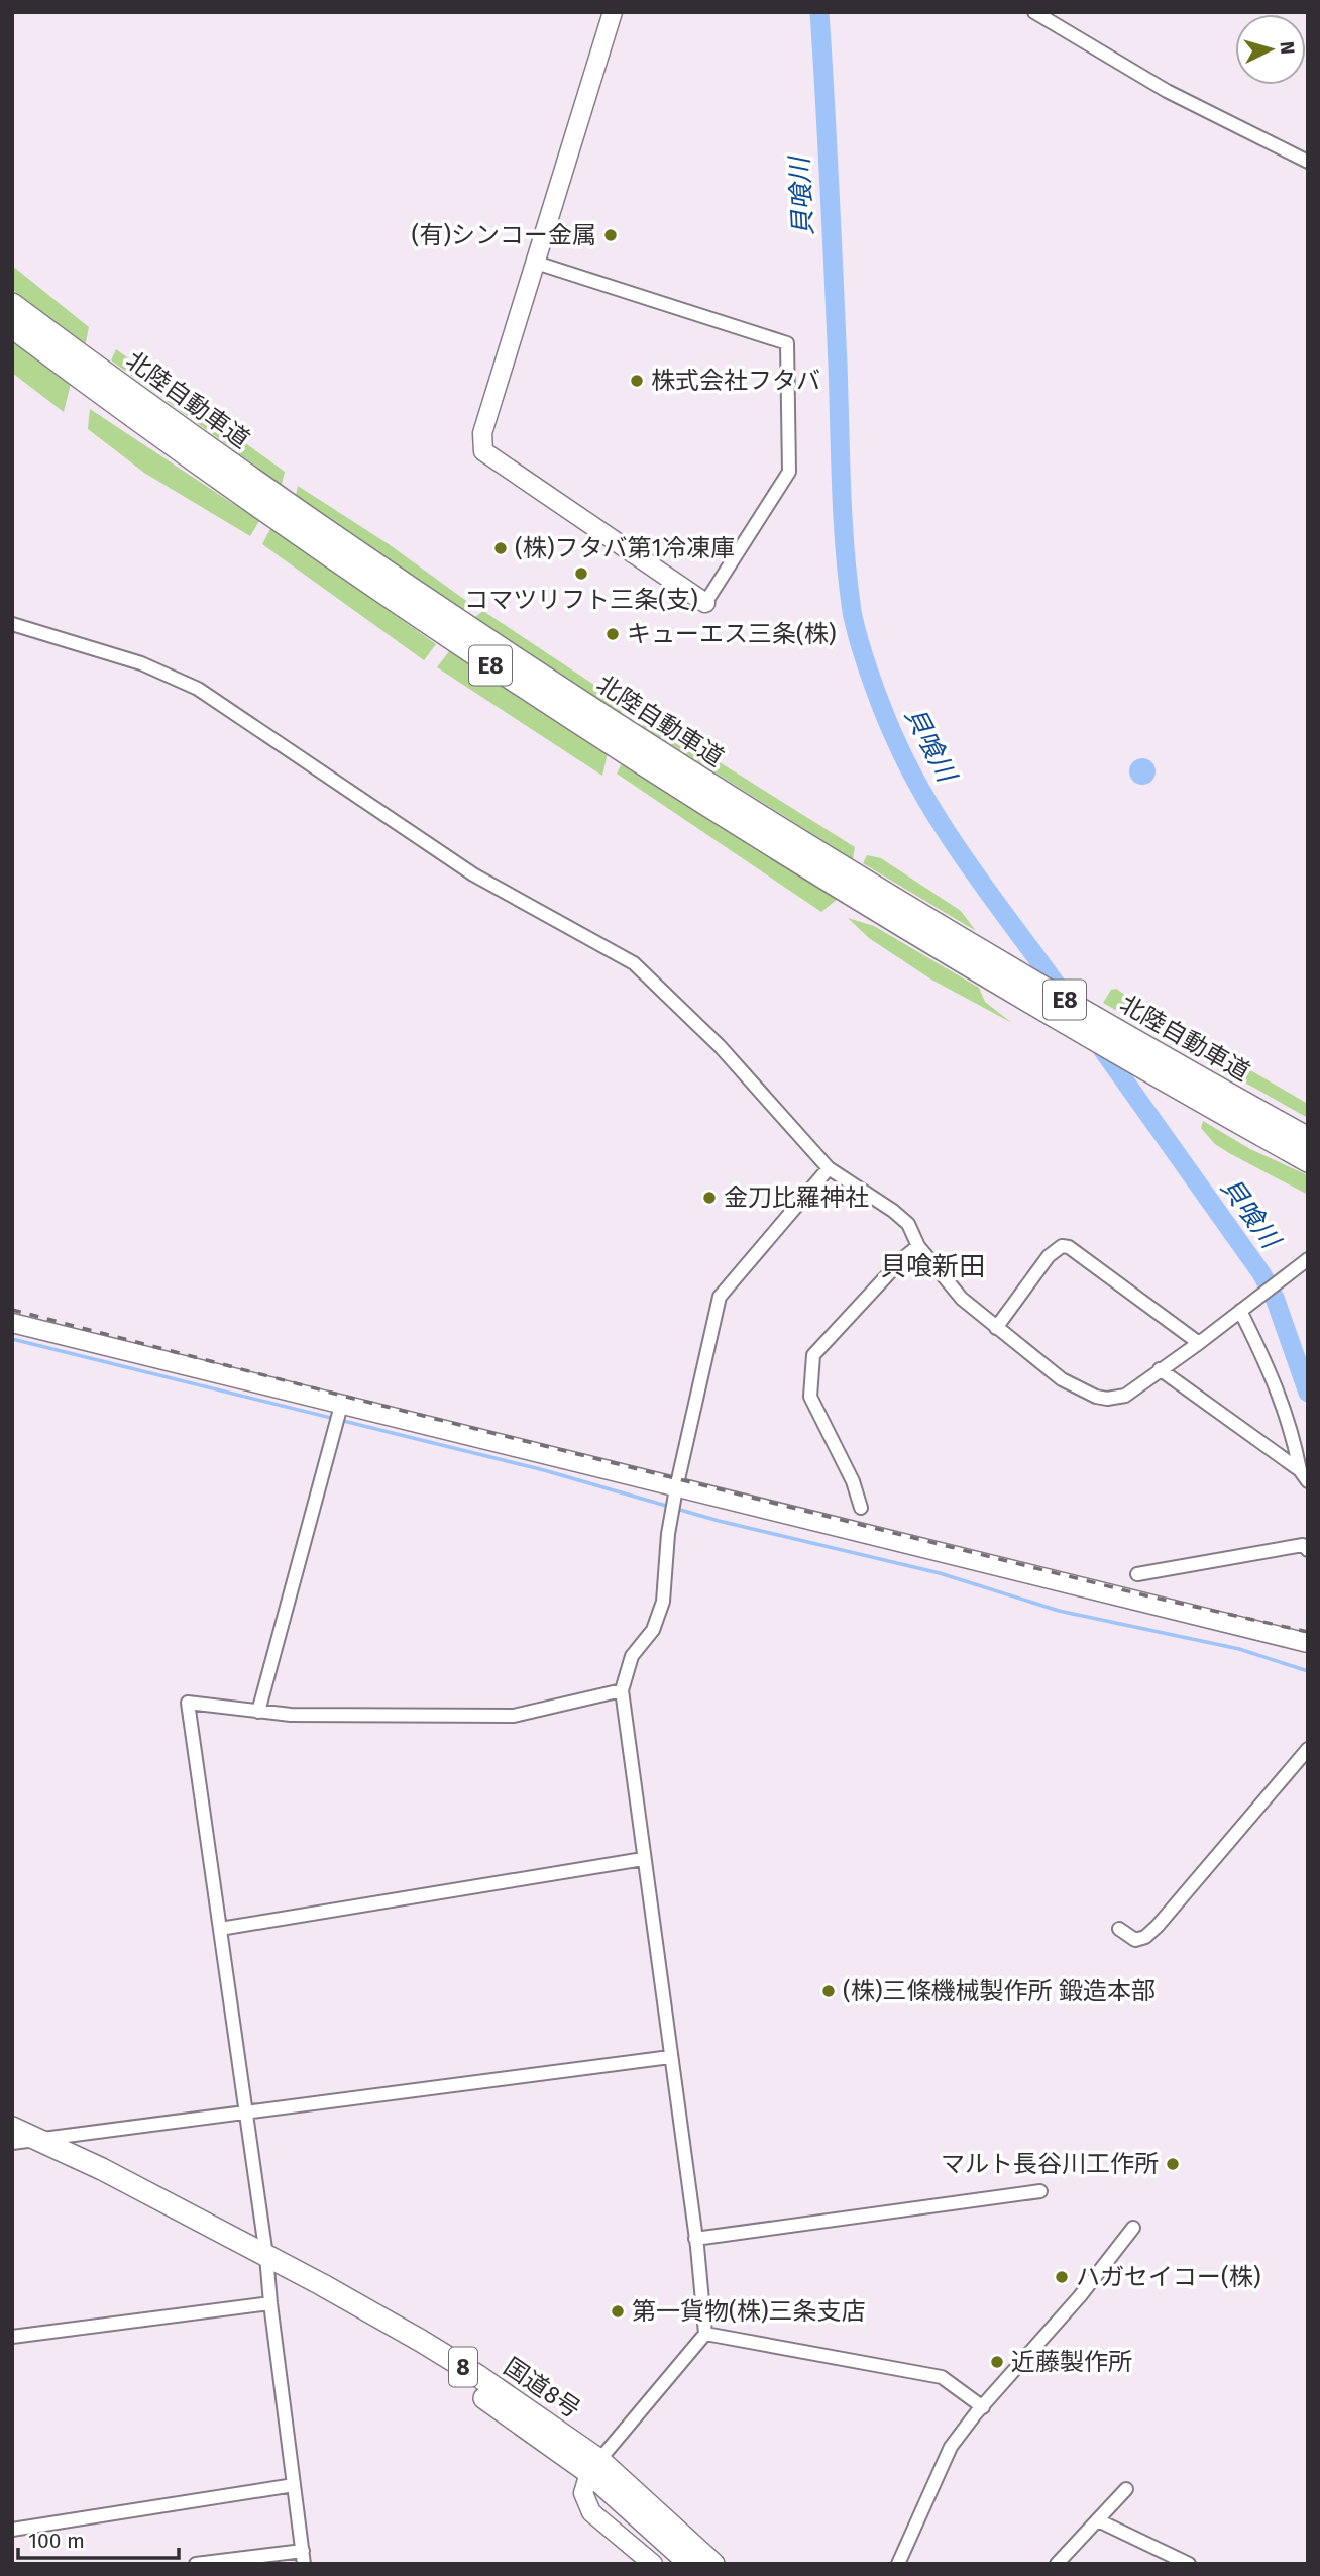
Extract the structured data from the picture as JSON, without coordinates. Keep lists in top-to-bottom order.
{
  "streets": {
    "highway": [
      "北陸自動車道",
      "E8",
      "8",
      "国道8号"
    ]
  },
  "districts": ["貝喰新田"],
  "water": ["貝喰川"],
  "places": [
    "(有)シンコー金属",
    "株式会社フタバ",
    "(株)フタバ第1冷凍庫",
    "コマツリフト三条(支)",
    "キューエス三条(株)",
    "金刀比羅神社",
    "(株)三條機械製作所 鍛造本部",
    "マルト長谷川工作所",
    "ハガセイコー(株)",
    "第一貨物(株)三条支店",
    "近藤製作所"
  ],
  "scale_bar": "100 m",
  "north": "right"
}
